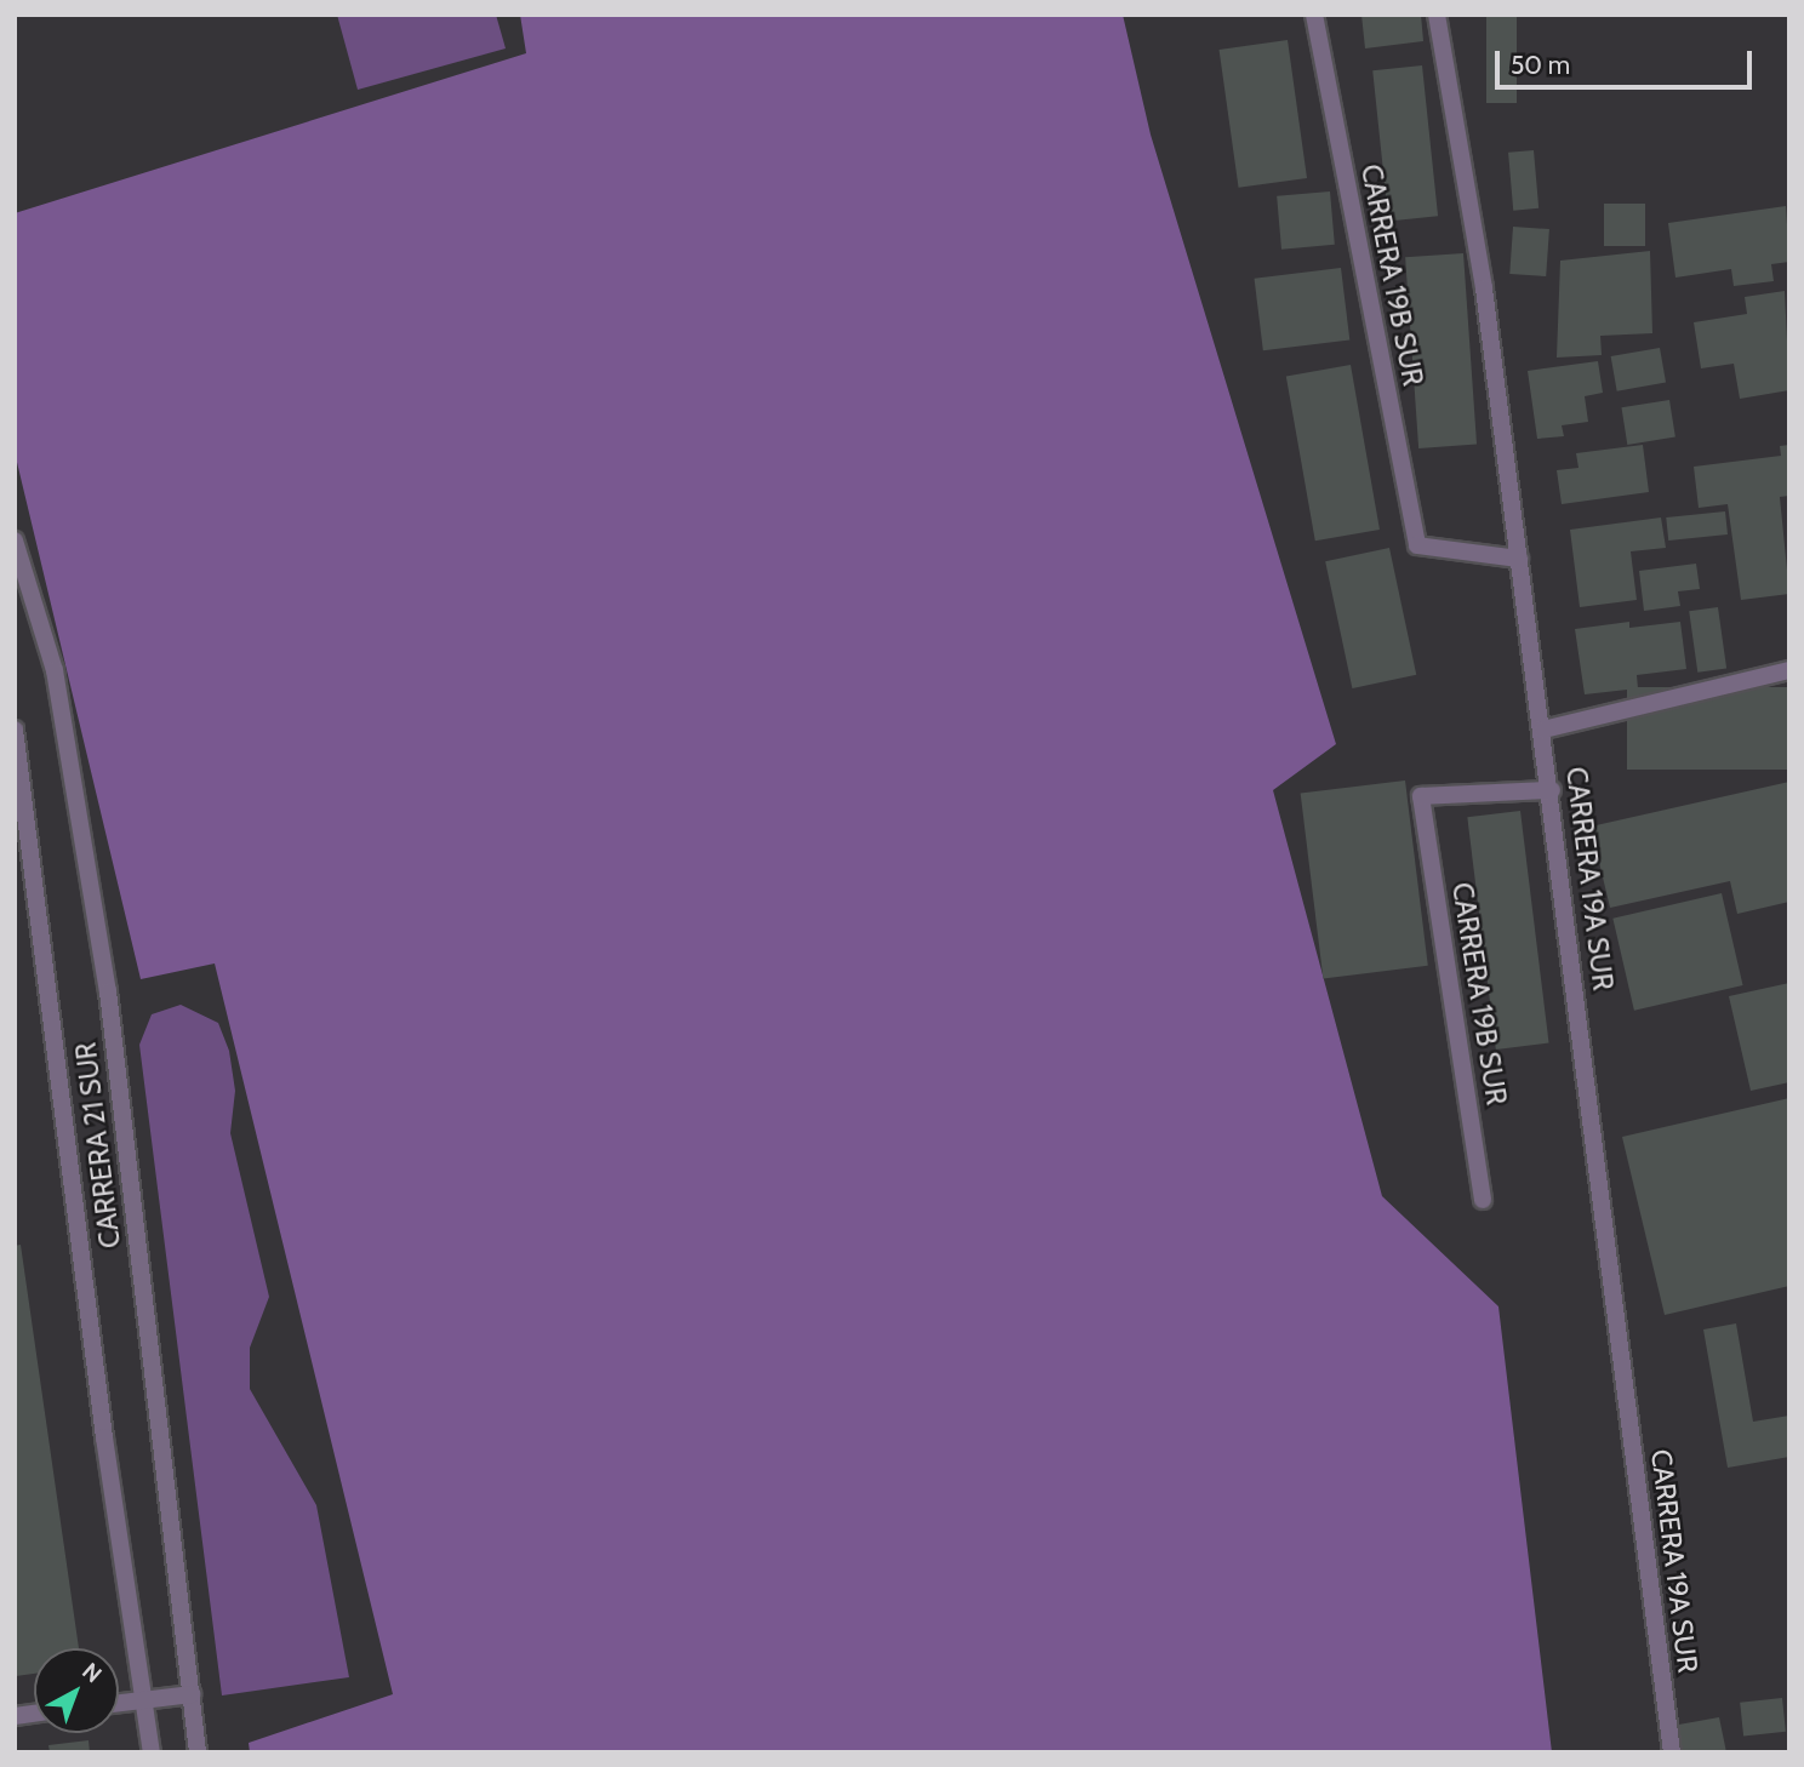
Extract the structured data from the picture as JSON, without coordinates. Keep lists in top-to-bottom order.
{
  "streets": {
    "street": ["CARRERA 19B SUR", "CARRERA 19A SUR", "CARRERA 21 SUR"]
  },
  "crossings": [
    ["CARRERA 19B SUR", "CARRERA 19A SUR"]
  ],
  "scale_bar": "50 m",
  "north": "top right"
}
